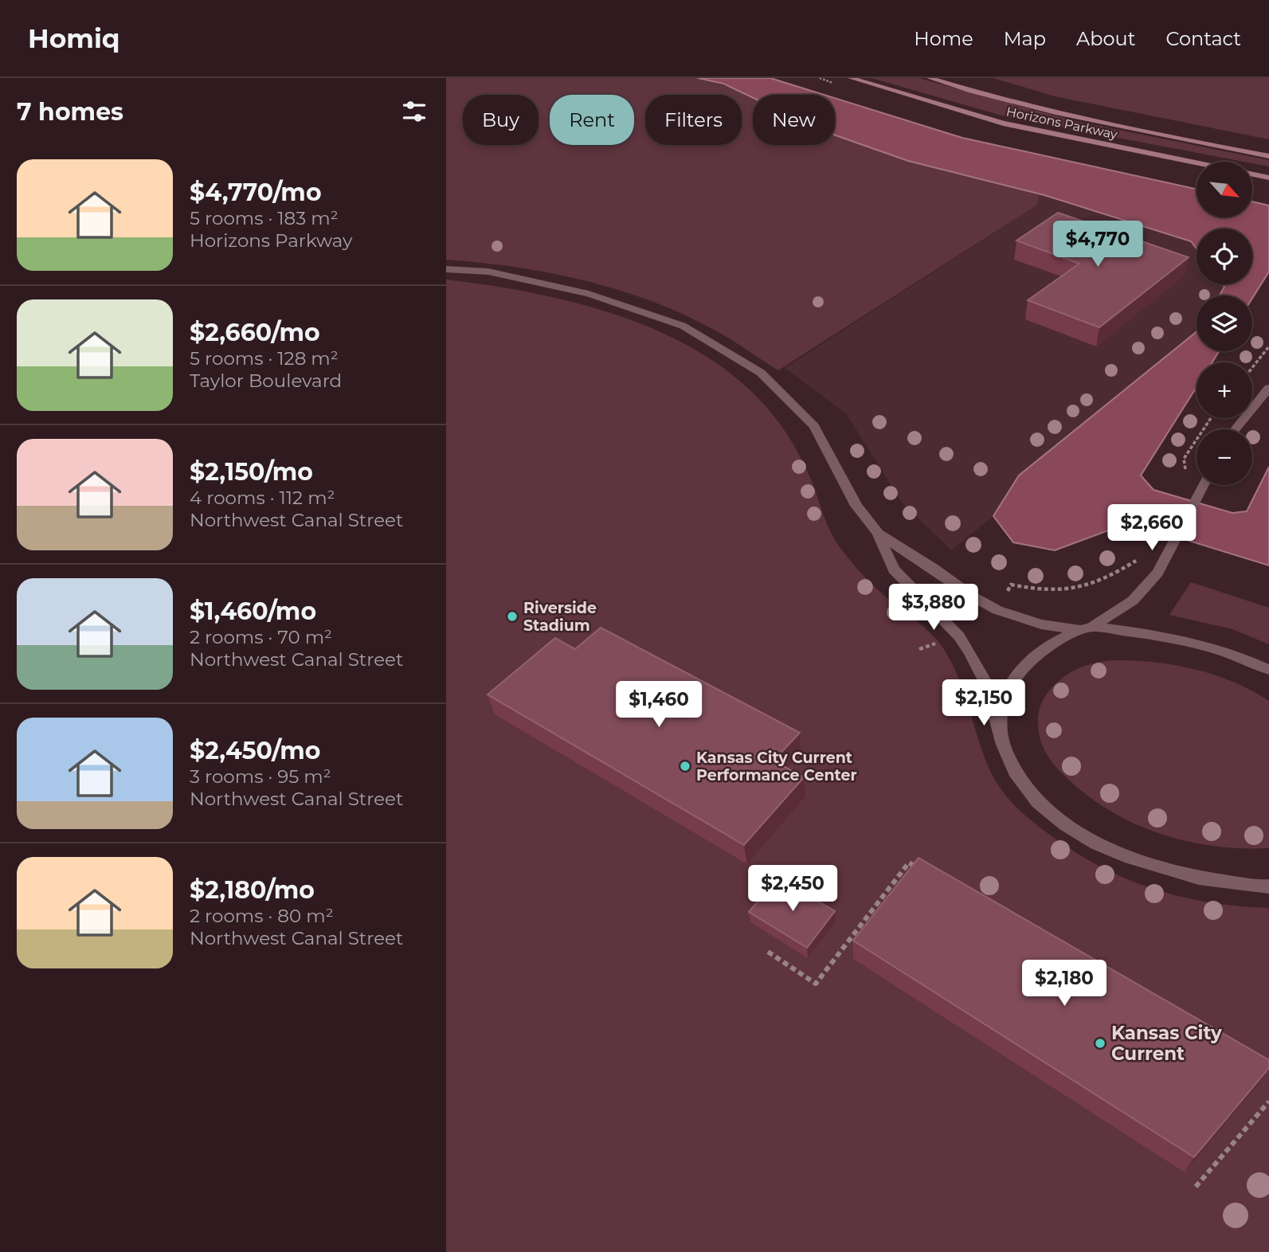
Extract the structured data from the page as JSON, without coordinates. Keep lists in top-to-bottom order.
{
  "streets": {
    "main road": ["Horizons Parkway"]
  },
  "places": ["Riverside Stadium", "Kansas City Current Performance Center", "Kansas City Current"],
  "north": "bottom right",
  "page": {
    "header": "Homiq",
    "nav": [
      "Home",
      "Map",
      "About",
      "Contact"
    ],
    "heading": "7 homes",
    "chip": [
      "Buy",
      "Rent",
      "Filters",
      "New"
    ],
    "list": [
      {
        "name": "$4,770/mo",
        "note": "5 rooms · 183 m² · Horizons Parkway"
      },
      {
        "name": "$2,660/mo",
        "note": "5 rooms · 128 m² · Taylor Boulevard"
      },
      {
        "name": "$2,150/mo",
        "note": "4 rooms · 112 m² · Northwest Canal Street"
      },
      {
        "name": "$1,460/mo",
        "note": "2 rooms · 70 m² · Northwest Canal Street"
      },
      {
        "name": "$2,450/mo",
        "note": "3 rooms · 95 m² · Northwest Canal Street"
      },
      {
        "name": "$2,180/mo",
        "note": "2 rooms · 80 m² · Northwest Canal Street"
      }
    ],
    "map_buttons": ["+", "−"],
    "price": [
      "$4,770",
      "$2,660",
      "$3,880",
      "$2,150",
      "$1,460",
      "$2,450",
      "$2,180"
    ]
  }
}
